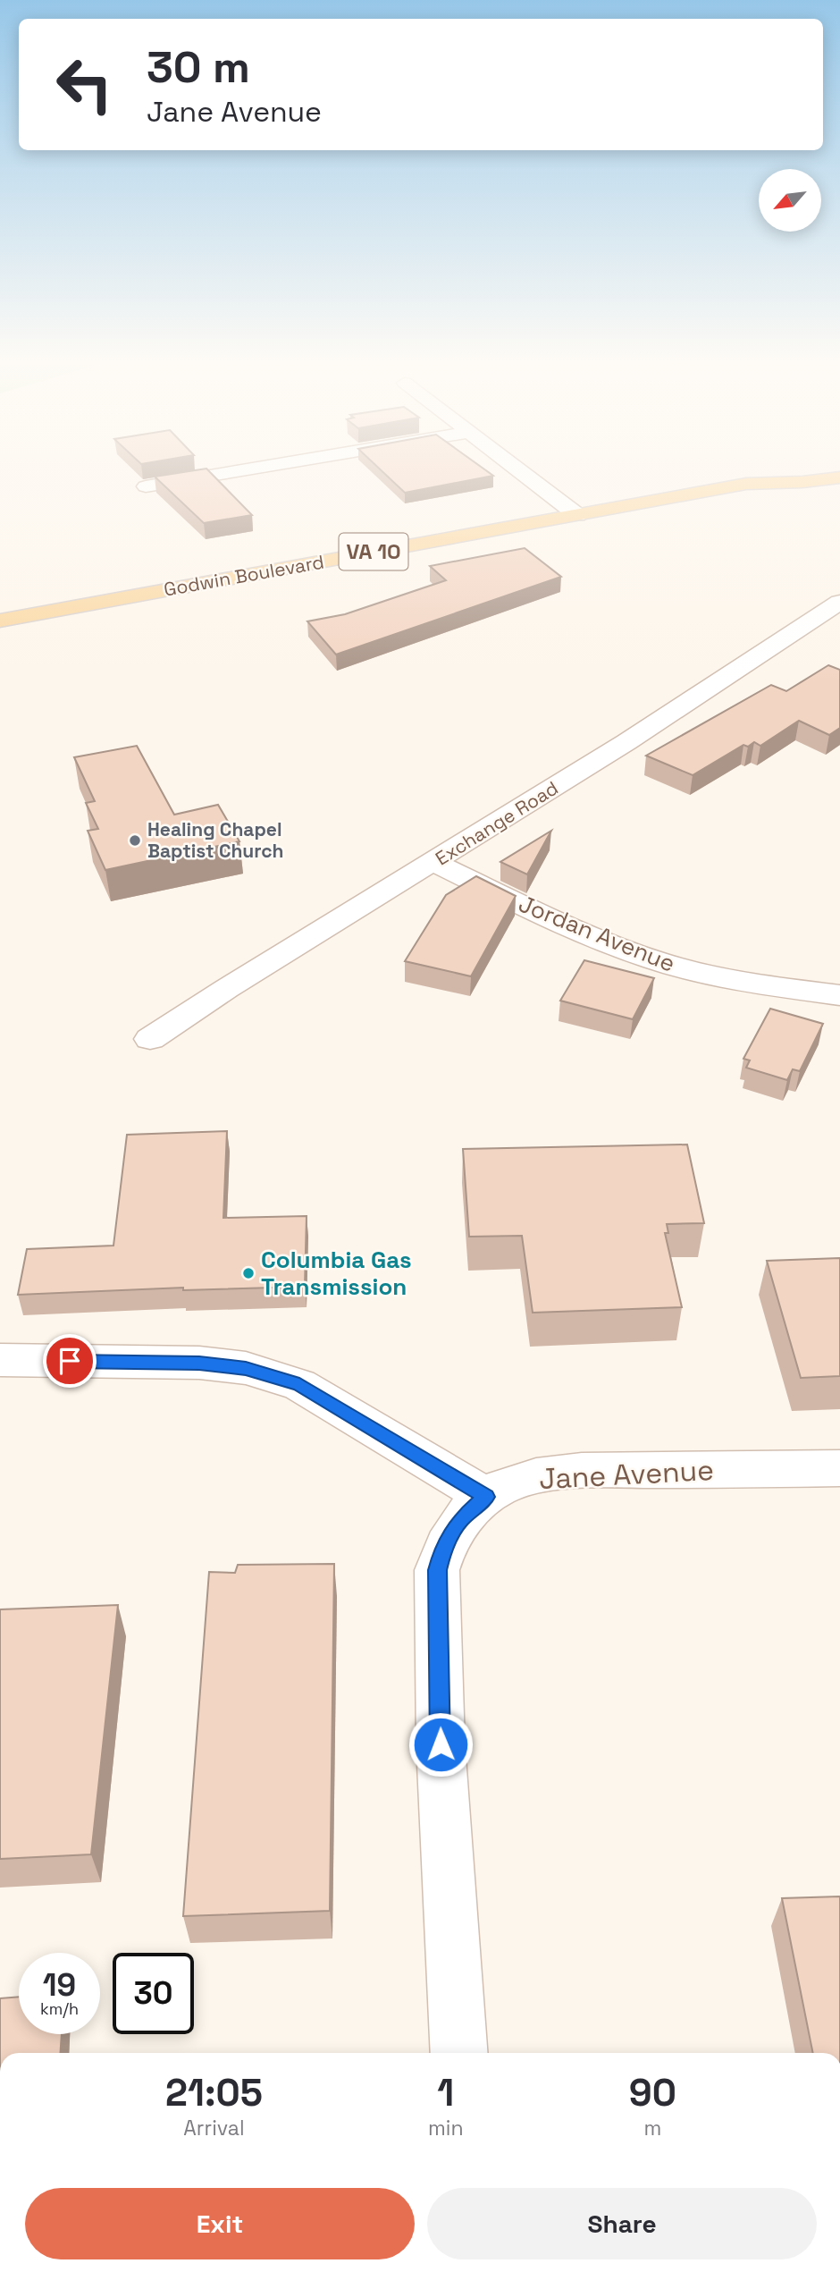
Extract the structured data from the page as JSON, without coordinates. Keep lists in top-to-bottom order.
{
  "streets": {
    "main road": ["VA 10", "Godwin Boulevard"],
    "street": ["Exchange Road", "Jordan Avenue", "Jane Avenue"]
  },
  "crossings": [
    ["Exchange Road", "Jordan Avenue"]
  ],
  "places": ["Healing Chapel Baptist Church", "Columbia Gas Transmission"],
  "north": "bottom left",
  "page": {
    "turn": ["30 m", "Jane Avenue"],
    "speed": "19 km/h",
    "limit": "30",
    "eta": [
      "21:05",
      "Arrival",
      "1",
      "min",
      "90",
      "m"
    ],
    "buttons": ["Exit", "Share"]
  }
}
